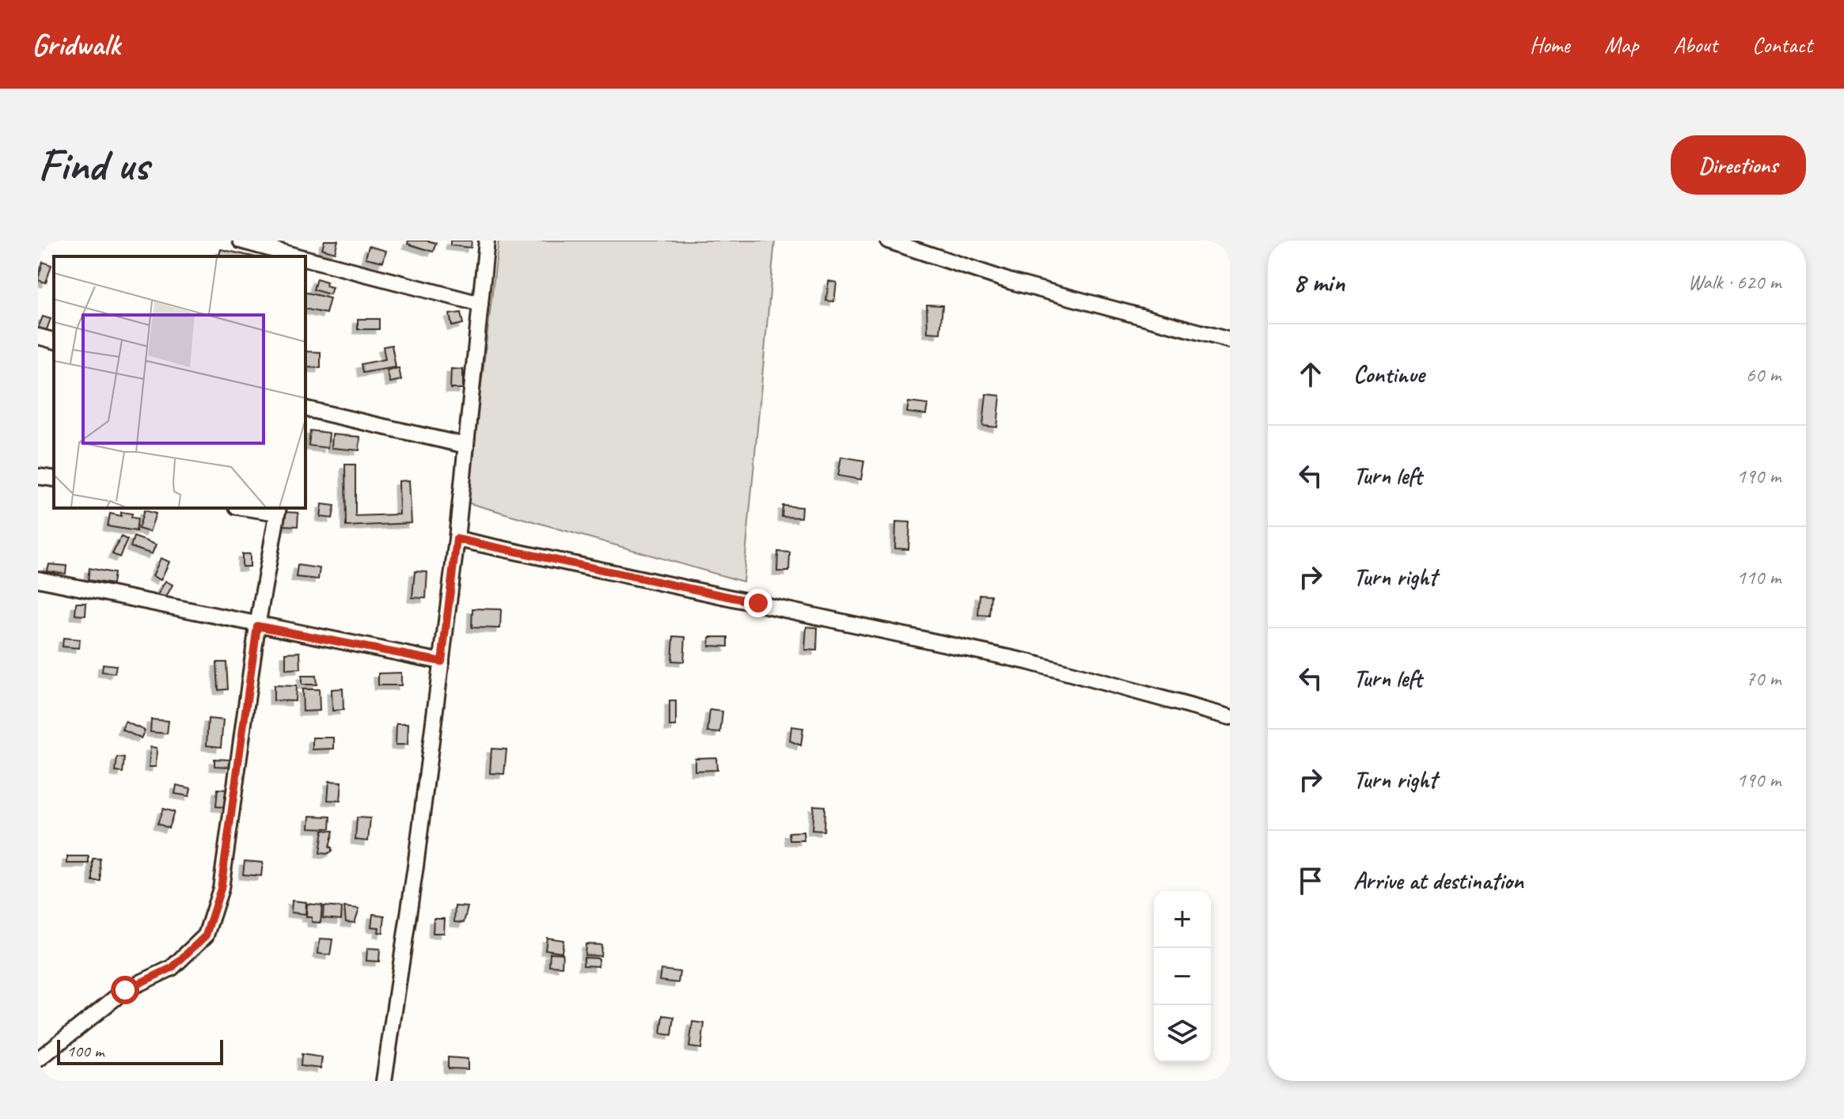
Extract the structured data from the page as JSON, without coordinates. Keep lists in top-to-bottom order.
{
  "scale_bar": "100 m",
  "page": {
    "header": "Gridwalk",
    "nav": [
      "Home",
      "Map",
      "About",
      "Contact"
    ],
    "buttons": "Directions",
    "title": "Find us",
    "heading": ["8 min", "Walk · 620 m"],
    "list": [
      ["Continue", "60 m"],
      ["Turn left", "190 m"],
      ["Turn right", "110 m"],
      ["Turn left", "70 m"],
      ["Turn right", "190 m"],
      "Arrive at destination"
    ],
    "map_buttons": ["+", "−"],
    "scale": "100 m"
  }
}
